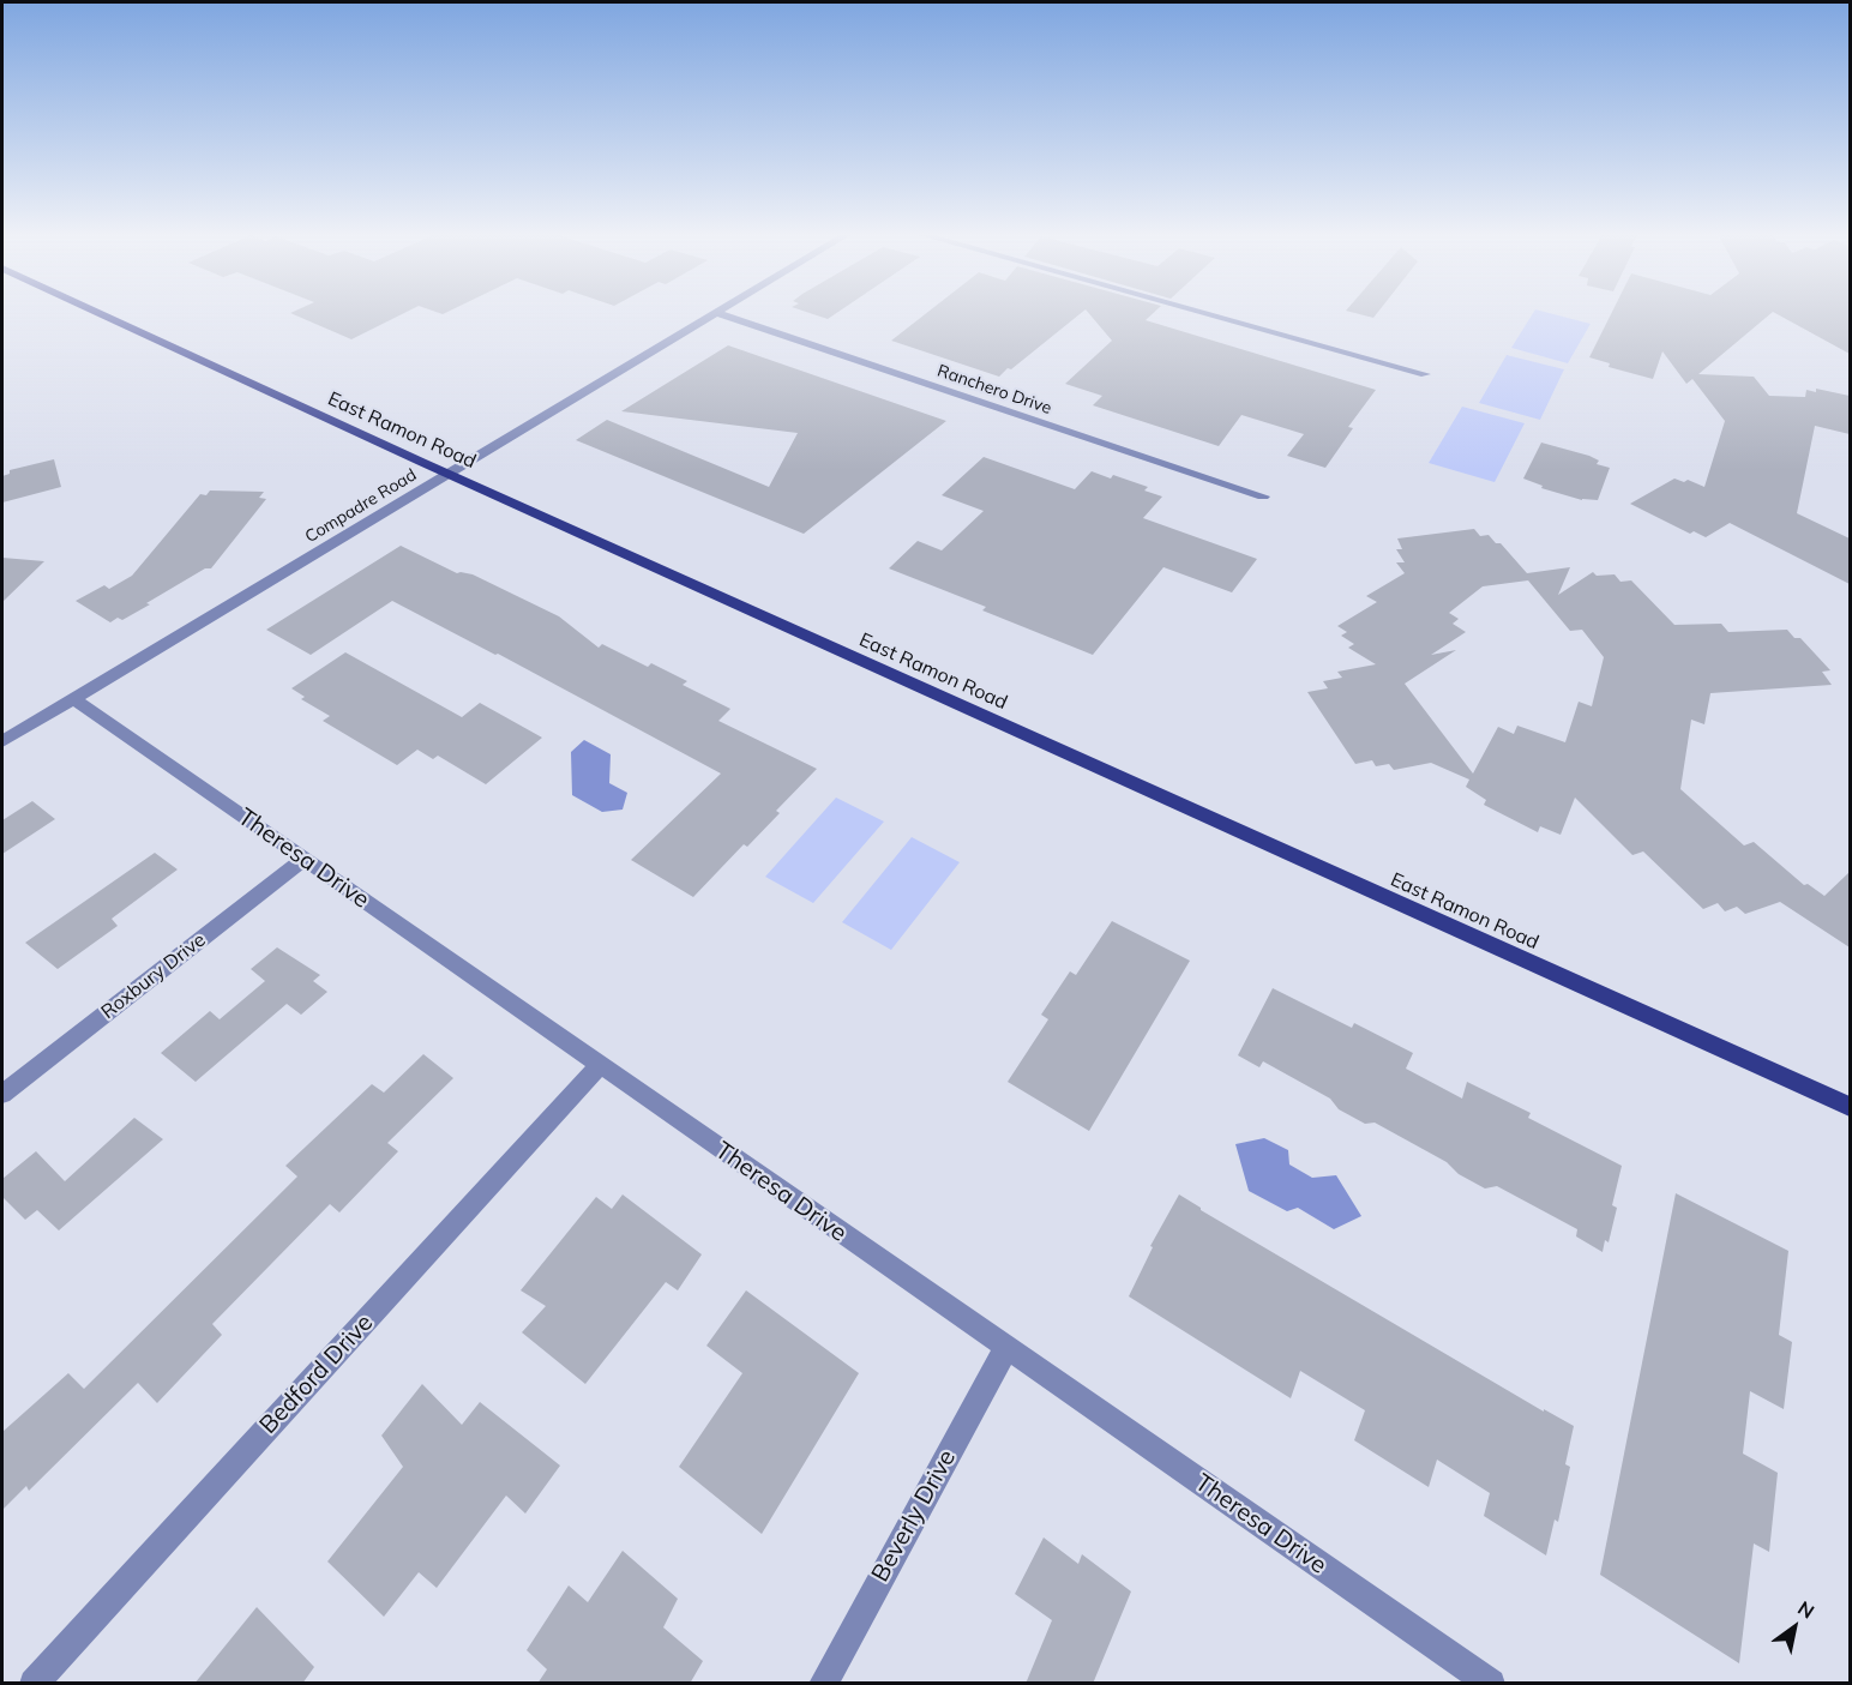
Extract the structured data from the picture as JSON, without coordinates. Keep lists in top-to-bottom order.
{
  "streets": {
    "main road": ["East Ramon Road"],
    "street": [
      "Ranchero Drive",
      "Compadre Road",
      "Theresa Drive",
      "Roxbury Drive",
      "Bedford Drive",
      "Beverly Drive"
    ]
  },
  "crossings": [
    ["Ranchero Drive", "Compadre Road"],
    ["East Ramon Road", "Compadre Road"],
    ["Compadre Road", "Theresa Drive"],
    ["Theresa Drive", "Roxbury Drive"],
    ["Theresa Drive", "Bedford Drive"],
    ["Theresa Drive", "Beverly Drive"]
  ],
  "north": "top right"
}
